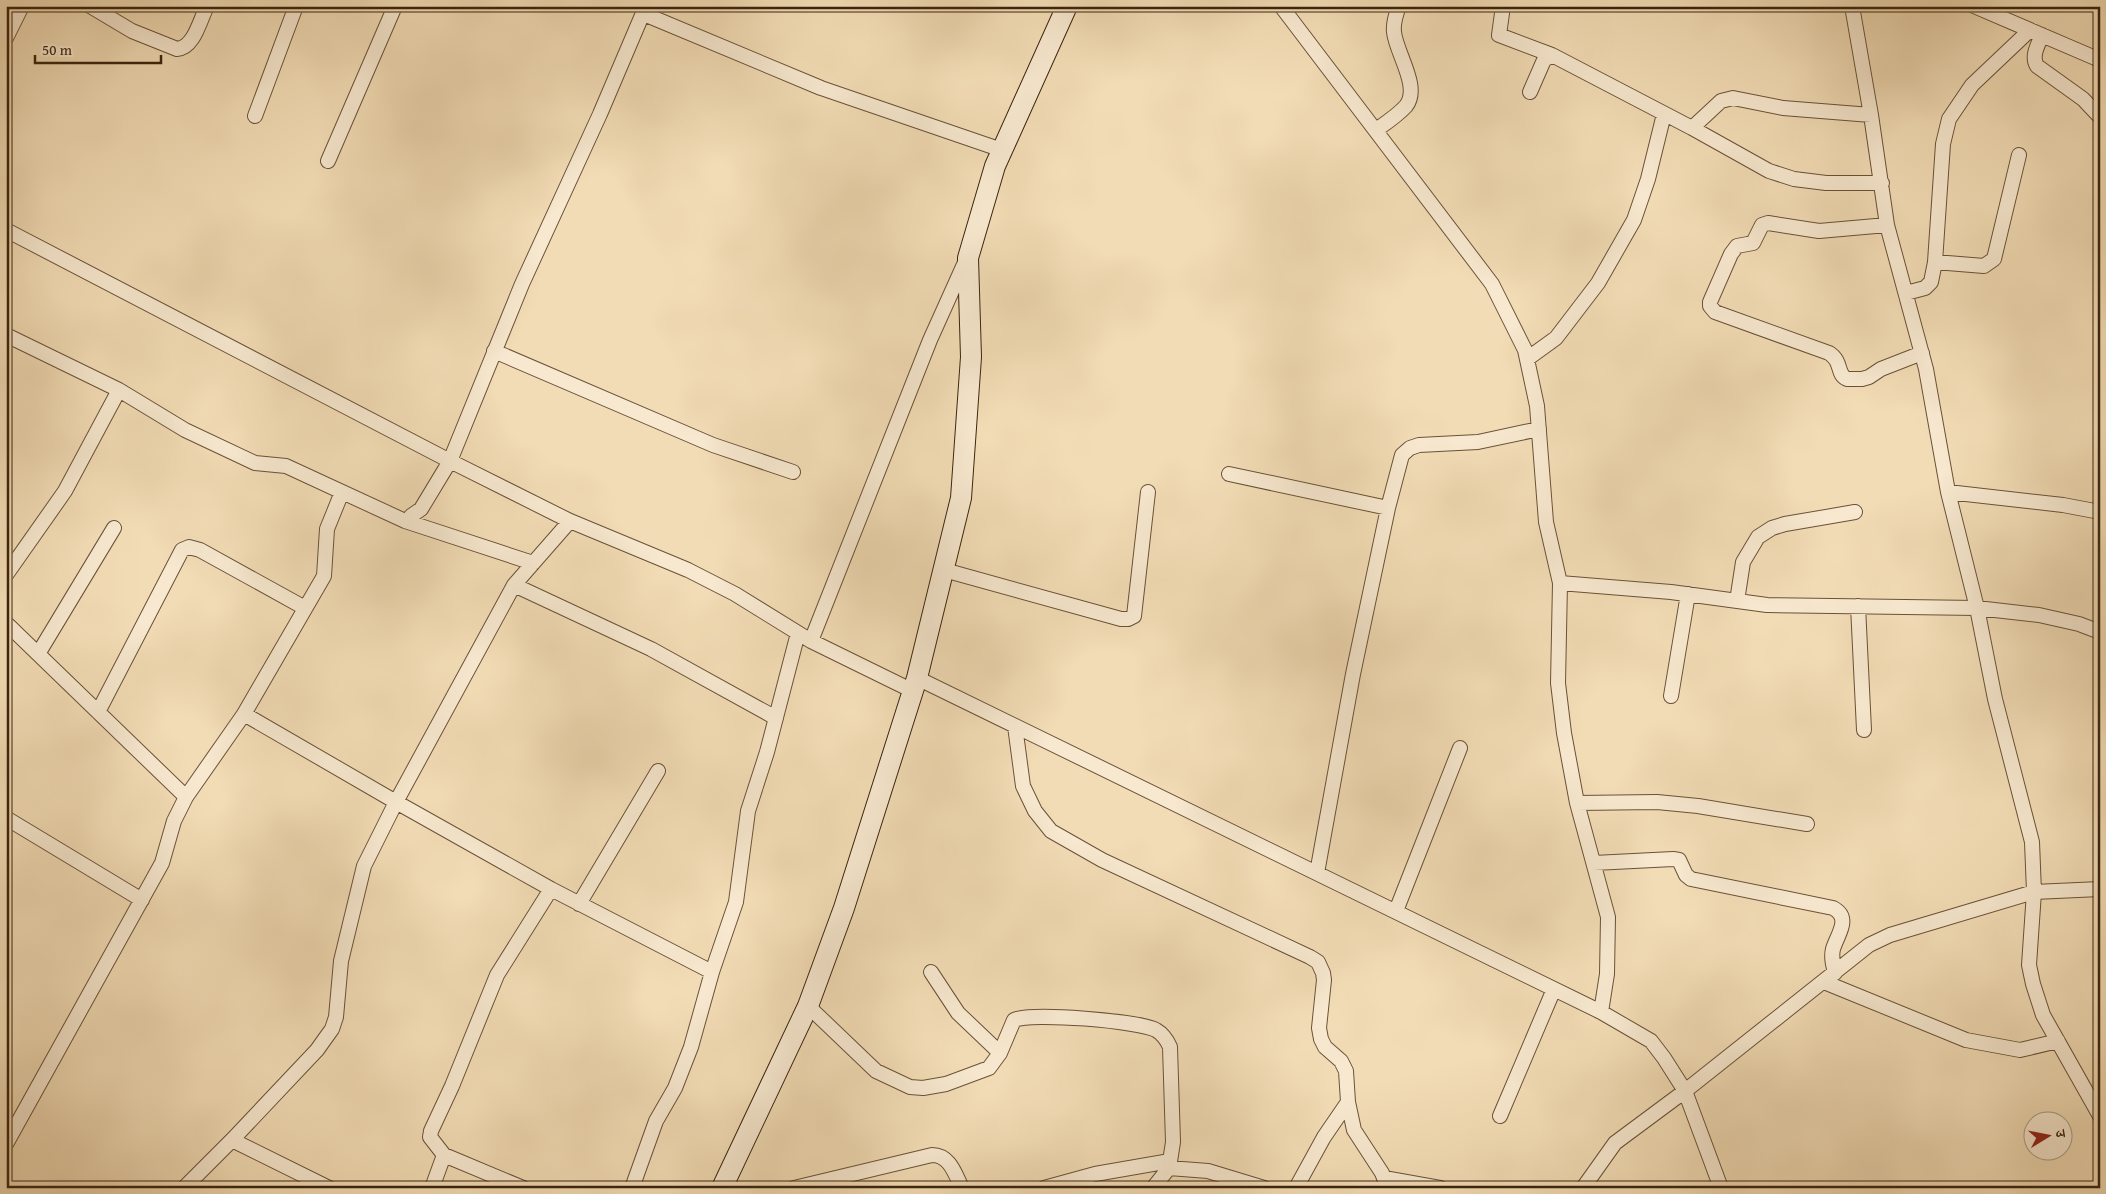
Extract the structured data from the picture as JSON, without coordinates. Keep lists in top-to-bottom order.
{
  "scale_bar": "50 m",
  "north": "right"
}
